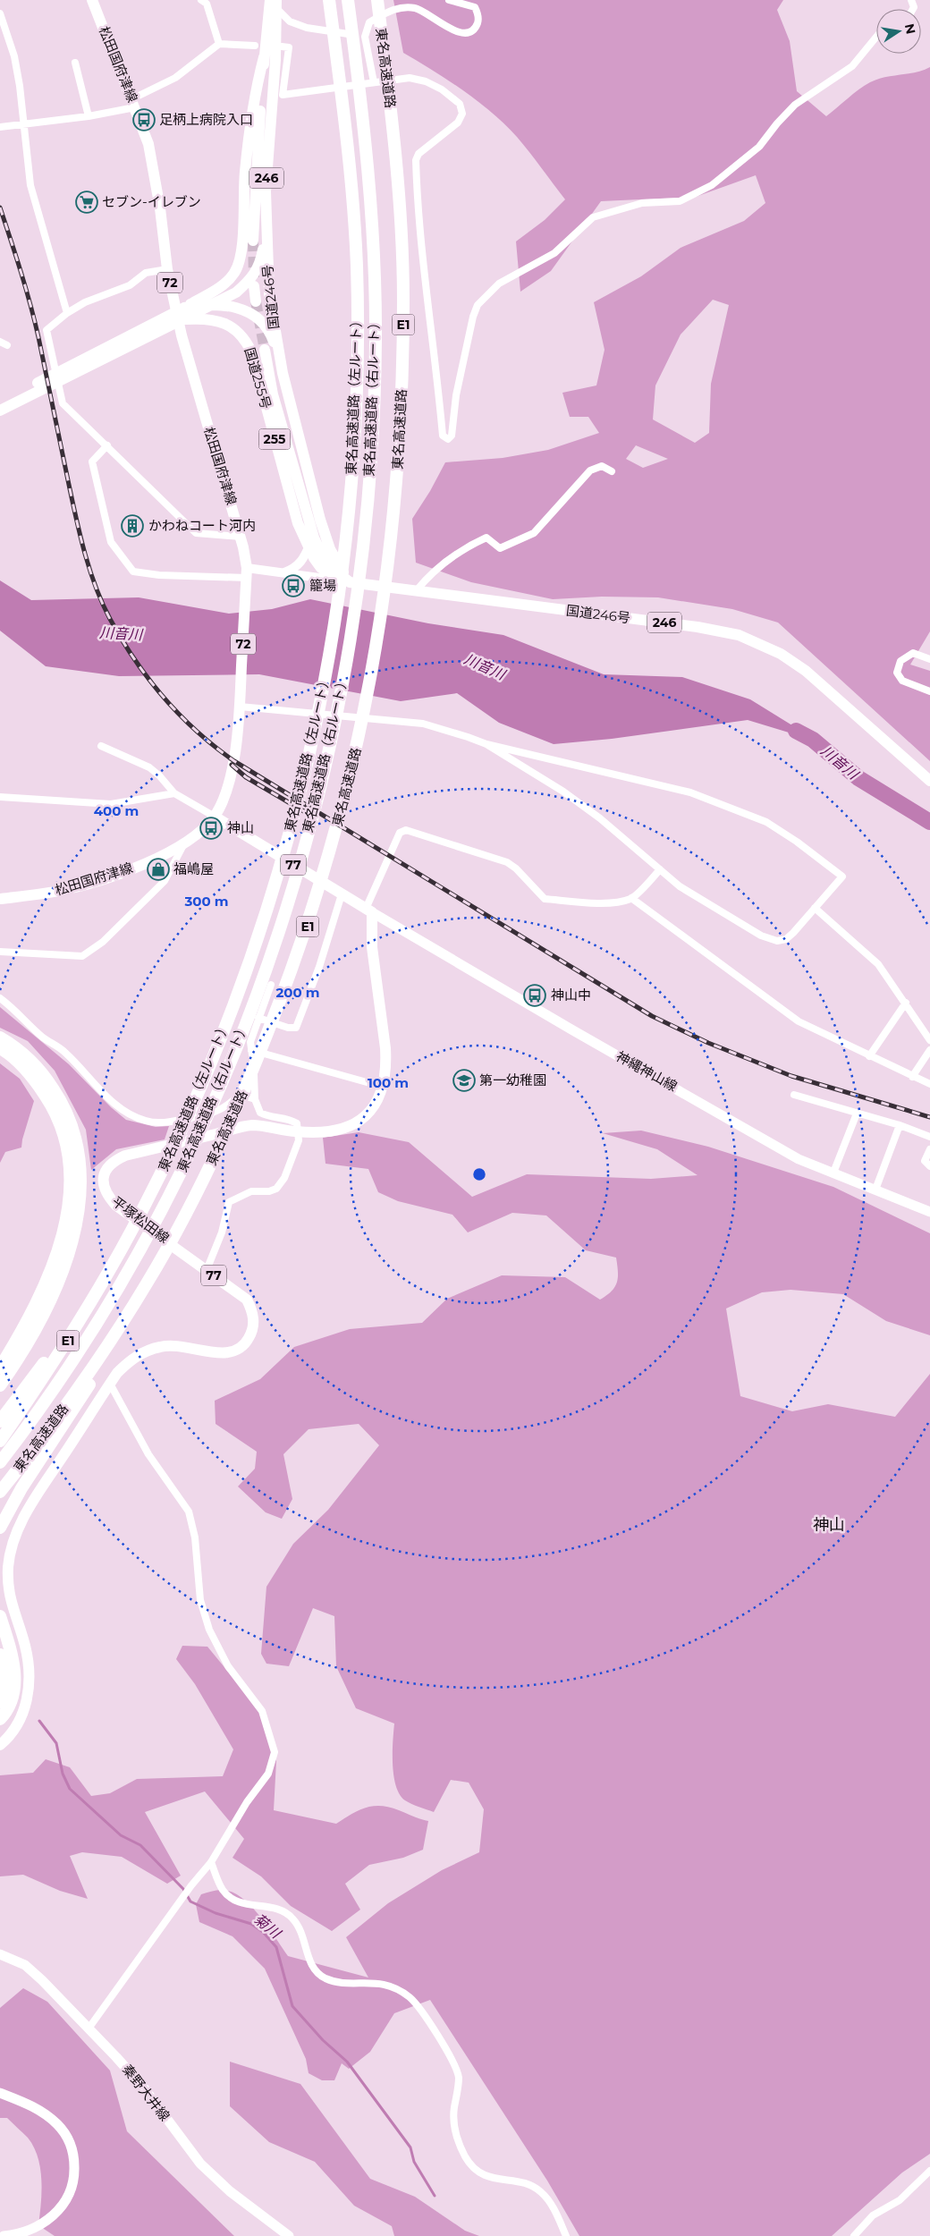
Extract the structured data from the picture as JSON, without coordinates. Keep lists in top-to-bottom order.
{
  "streets": {
    "highway": [
      "東名高速道路",
      "E1",
      "東名高速道路（左ルート）",
      "東名高速道路（右ルート）"
    ],
    "main road": [
      "松田国府津線",
      "246",
      "72",
      "国道246号",
      "国道255号",
      "255",
      "77",
      "神縄神山線",
      "平塚松田線",
      "秦野大井線"
    ]
  },
  "crossings": [
    ["松田国府津線", "77"],
    ["246", "255"],
    ["国道246号", "国道255号"],
    ["国道246号", "255"],
    ["国道255号", "255"],
    ["77", "神縄神山線"],
    ["77", "平塚松田線"],
    ["神縄神山線", "平塚松田線"]
  ],
  "districts": ["神山"],
  "water": ["川音川", "菊川"],
  "places": {
    "bus stop": [
      "足柄上病院入口",
      "籠場",
      "神山",
      "神山中"
    ],
    "supermarket": ["セブン-イレブン"],
    "building": ["かわねコート河内"],
    "shop": ["福嶋屋"],
    "school or university": ["第一幼稚園"]
  },
  "north": "right",
  "rings": [
    "400 m",
    "300 m",
    "200 m",
    "100 m"
  ]
}
